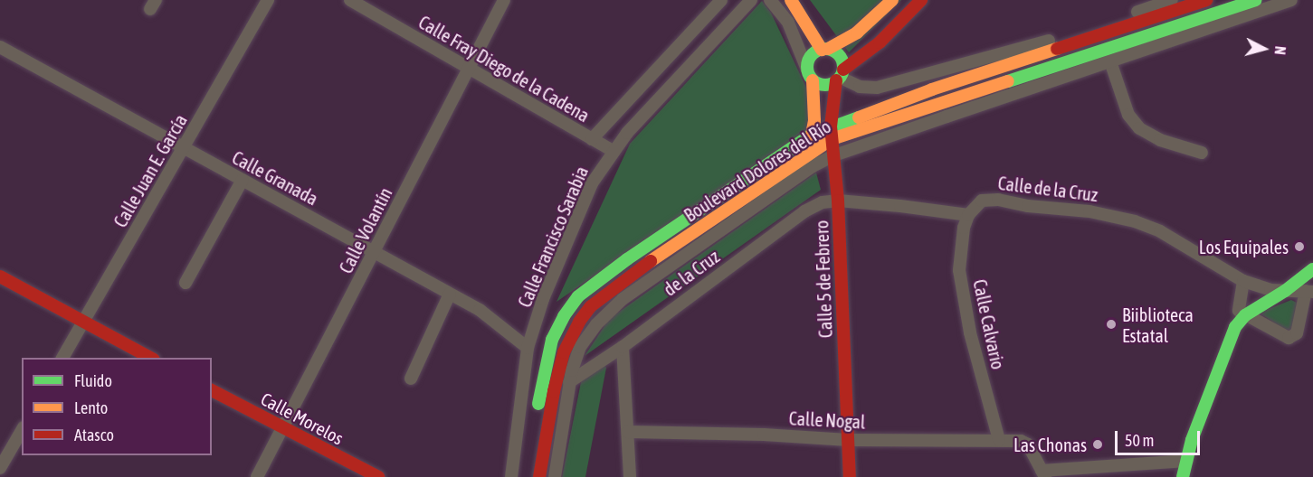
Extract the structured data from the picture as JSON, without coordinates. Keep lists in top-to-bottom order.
{
  "streets": {
    "main road": ["Boulevard Dolores del Río", "Calle 5 de Febrero", "Calle Morelos"],
    "street": [
      "Calle Fray Diego de la Cadena",
      "Calle Juan E. García",
      "Calle Granada",
      "Calle de la Cruz",
      "Calle Volantín",
      "Calle Francisco Sarabia",
      "de la Cruz",
      "Calle Calvario",
      "Calle Nogal"
    ]
  },
  "crossings": [
    ["Calle Fray Diego de la Cadena", "Calle Volantín"],
    ["Calle Fray Diego de la Cadena", "Calle Francisco Sarabia"],
    ["Calle Juan E. García", "Calle Granada"],
    ["Boulevard Dolores del Río", "Calle 5 de Febrero"],
    ["Calle Granada", "Calle Volantín"],
    ["Calle Granada", "Calle Francisco Sarabia"],
    ["Calle de la Cruz", "Calle Calvario"],
    ["Calle Volantín", "Calle Morelos"],
    ["de la Cruz", "Calle 5 de Febrero"],
    ["Calle 5 de Febrero", "Calle Nogal"],
    ["Calle Calvario", "Calle Nogal"]
  ],
  "places": ["Los Equipales", "Biiblioteca Estatal", "Las Chonas"],
  "legend": ["Fluido", "Lento", "Atasco"],
  "scale_bar": "50 m",
  "north": "right"
}
